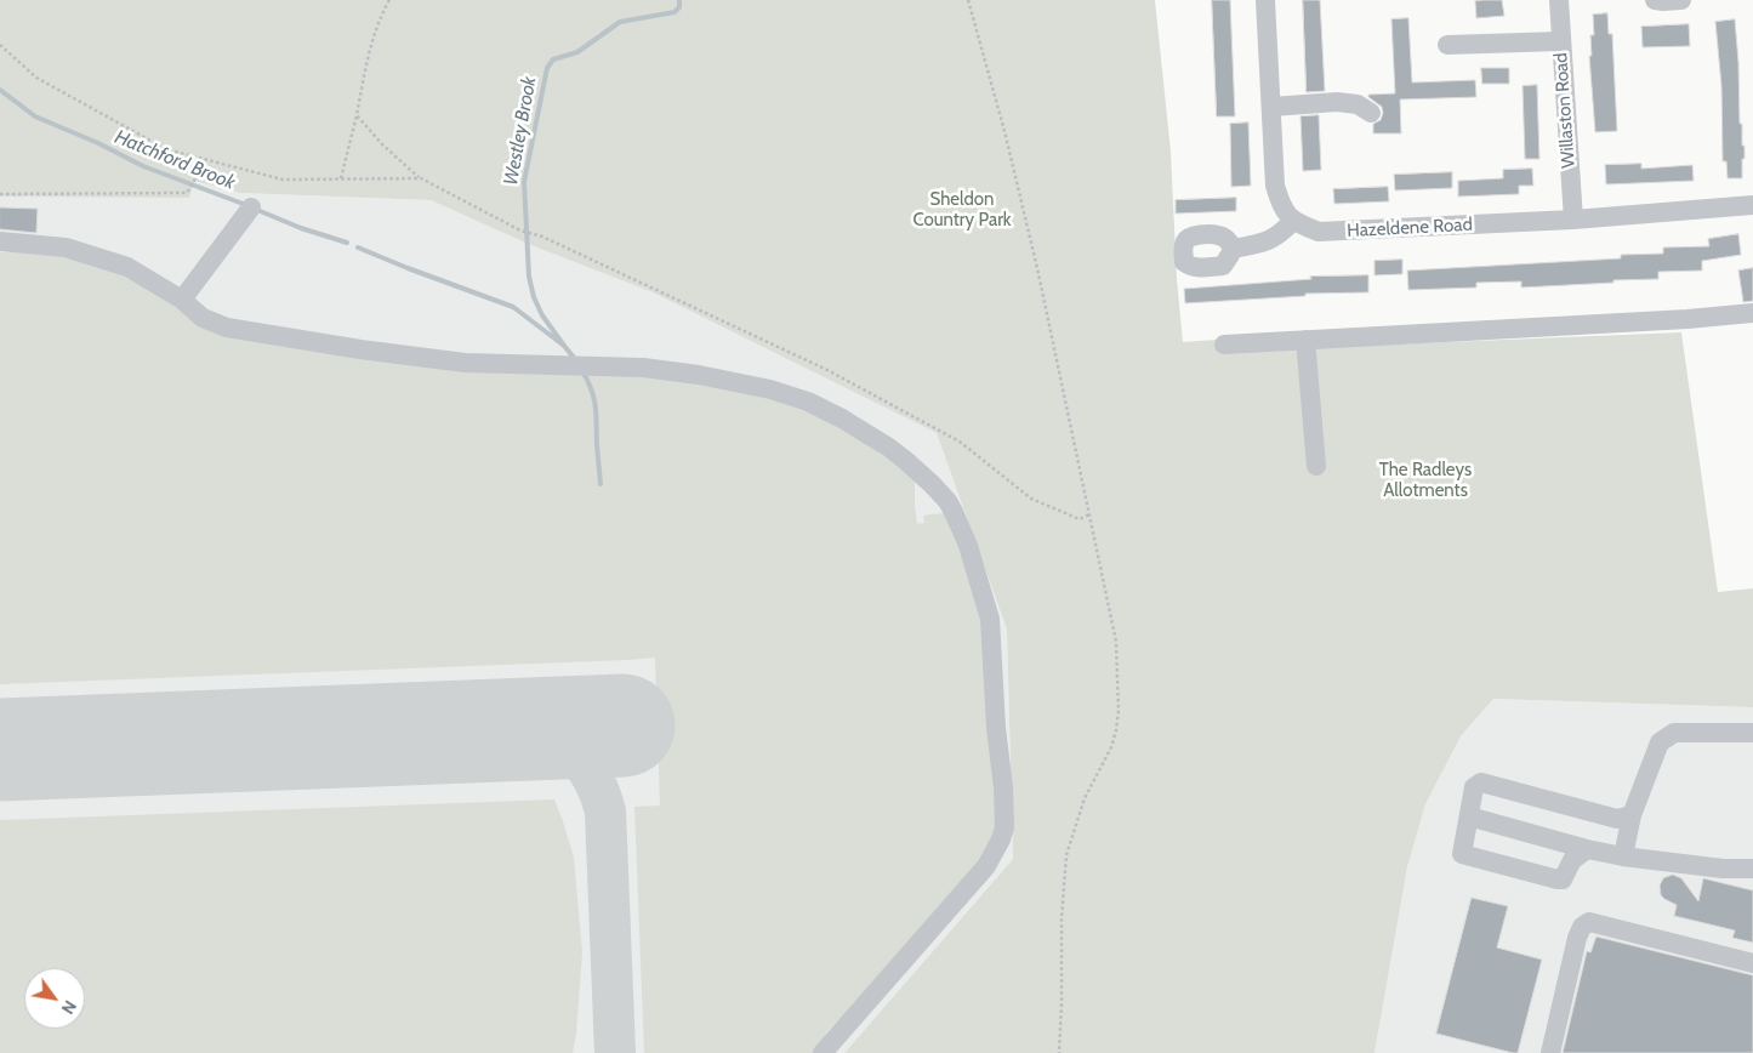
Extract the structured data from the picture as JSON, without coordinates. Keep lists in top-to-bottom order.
{
  "streets": {
    "street": ["Willaston Road", "Hazeldene Road"]
  },
  "crossings": [
    ["Willaston Road", "Hazeldene Road"]
  ],
  "water": ["Westley Brook", "Hatchford Brook"],
  "parks": ["Sheldon Country Park", "The Radleys Allotments"],
  "north": "bottom right"
}
